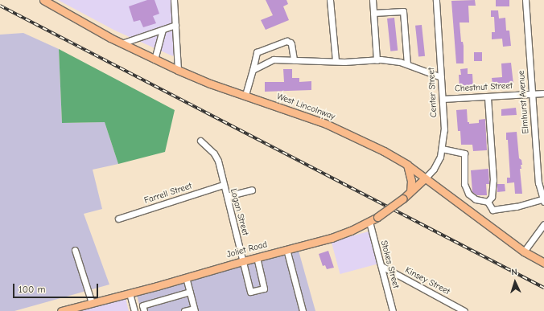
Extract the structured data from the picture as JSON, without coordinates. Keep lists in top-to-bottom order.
{
  "streets": {
    "main road": ["West Lincolnway", "Joliet Road"],
    "street": [
      "Chestnut Street",
      "Center Street",
      "Elmhurst Avenue",
      "Farrell Street",
      "Logan Street",
      "Stokes Street",
      "Kinsey Street"
    ]
  },
  "crossings": [
    ["Chestnut Street", "Center Street"],
    ["Chestnut Street", "Elmhurst Avenue"],
    ["Center Street", "West Lincolnway"],
    ["Center Street", "Joliet Road"],
    ["West Lincolnway", "Joliet Road"],
    ["Farrell Street", "Logan Street"],
    ["Logan Street", "Joliet Road"],
    ["Joliet Road", "Stokes Street"],
    ["Stokes Street", "Kinsey Street"]
  ],
  "scale_bar": "100 m",
  "north": "top"
}
